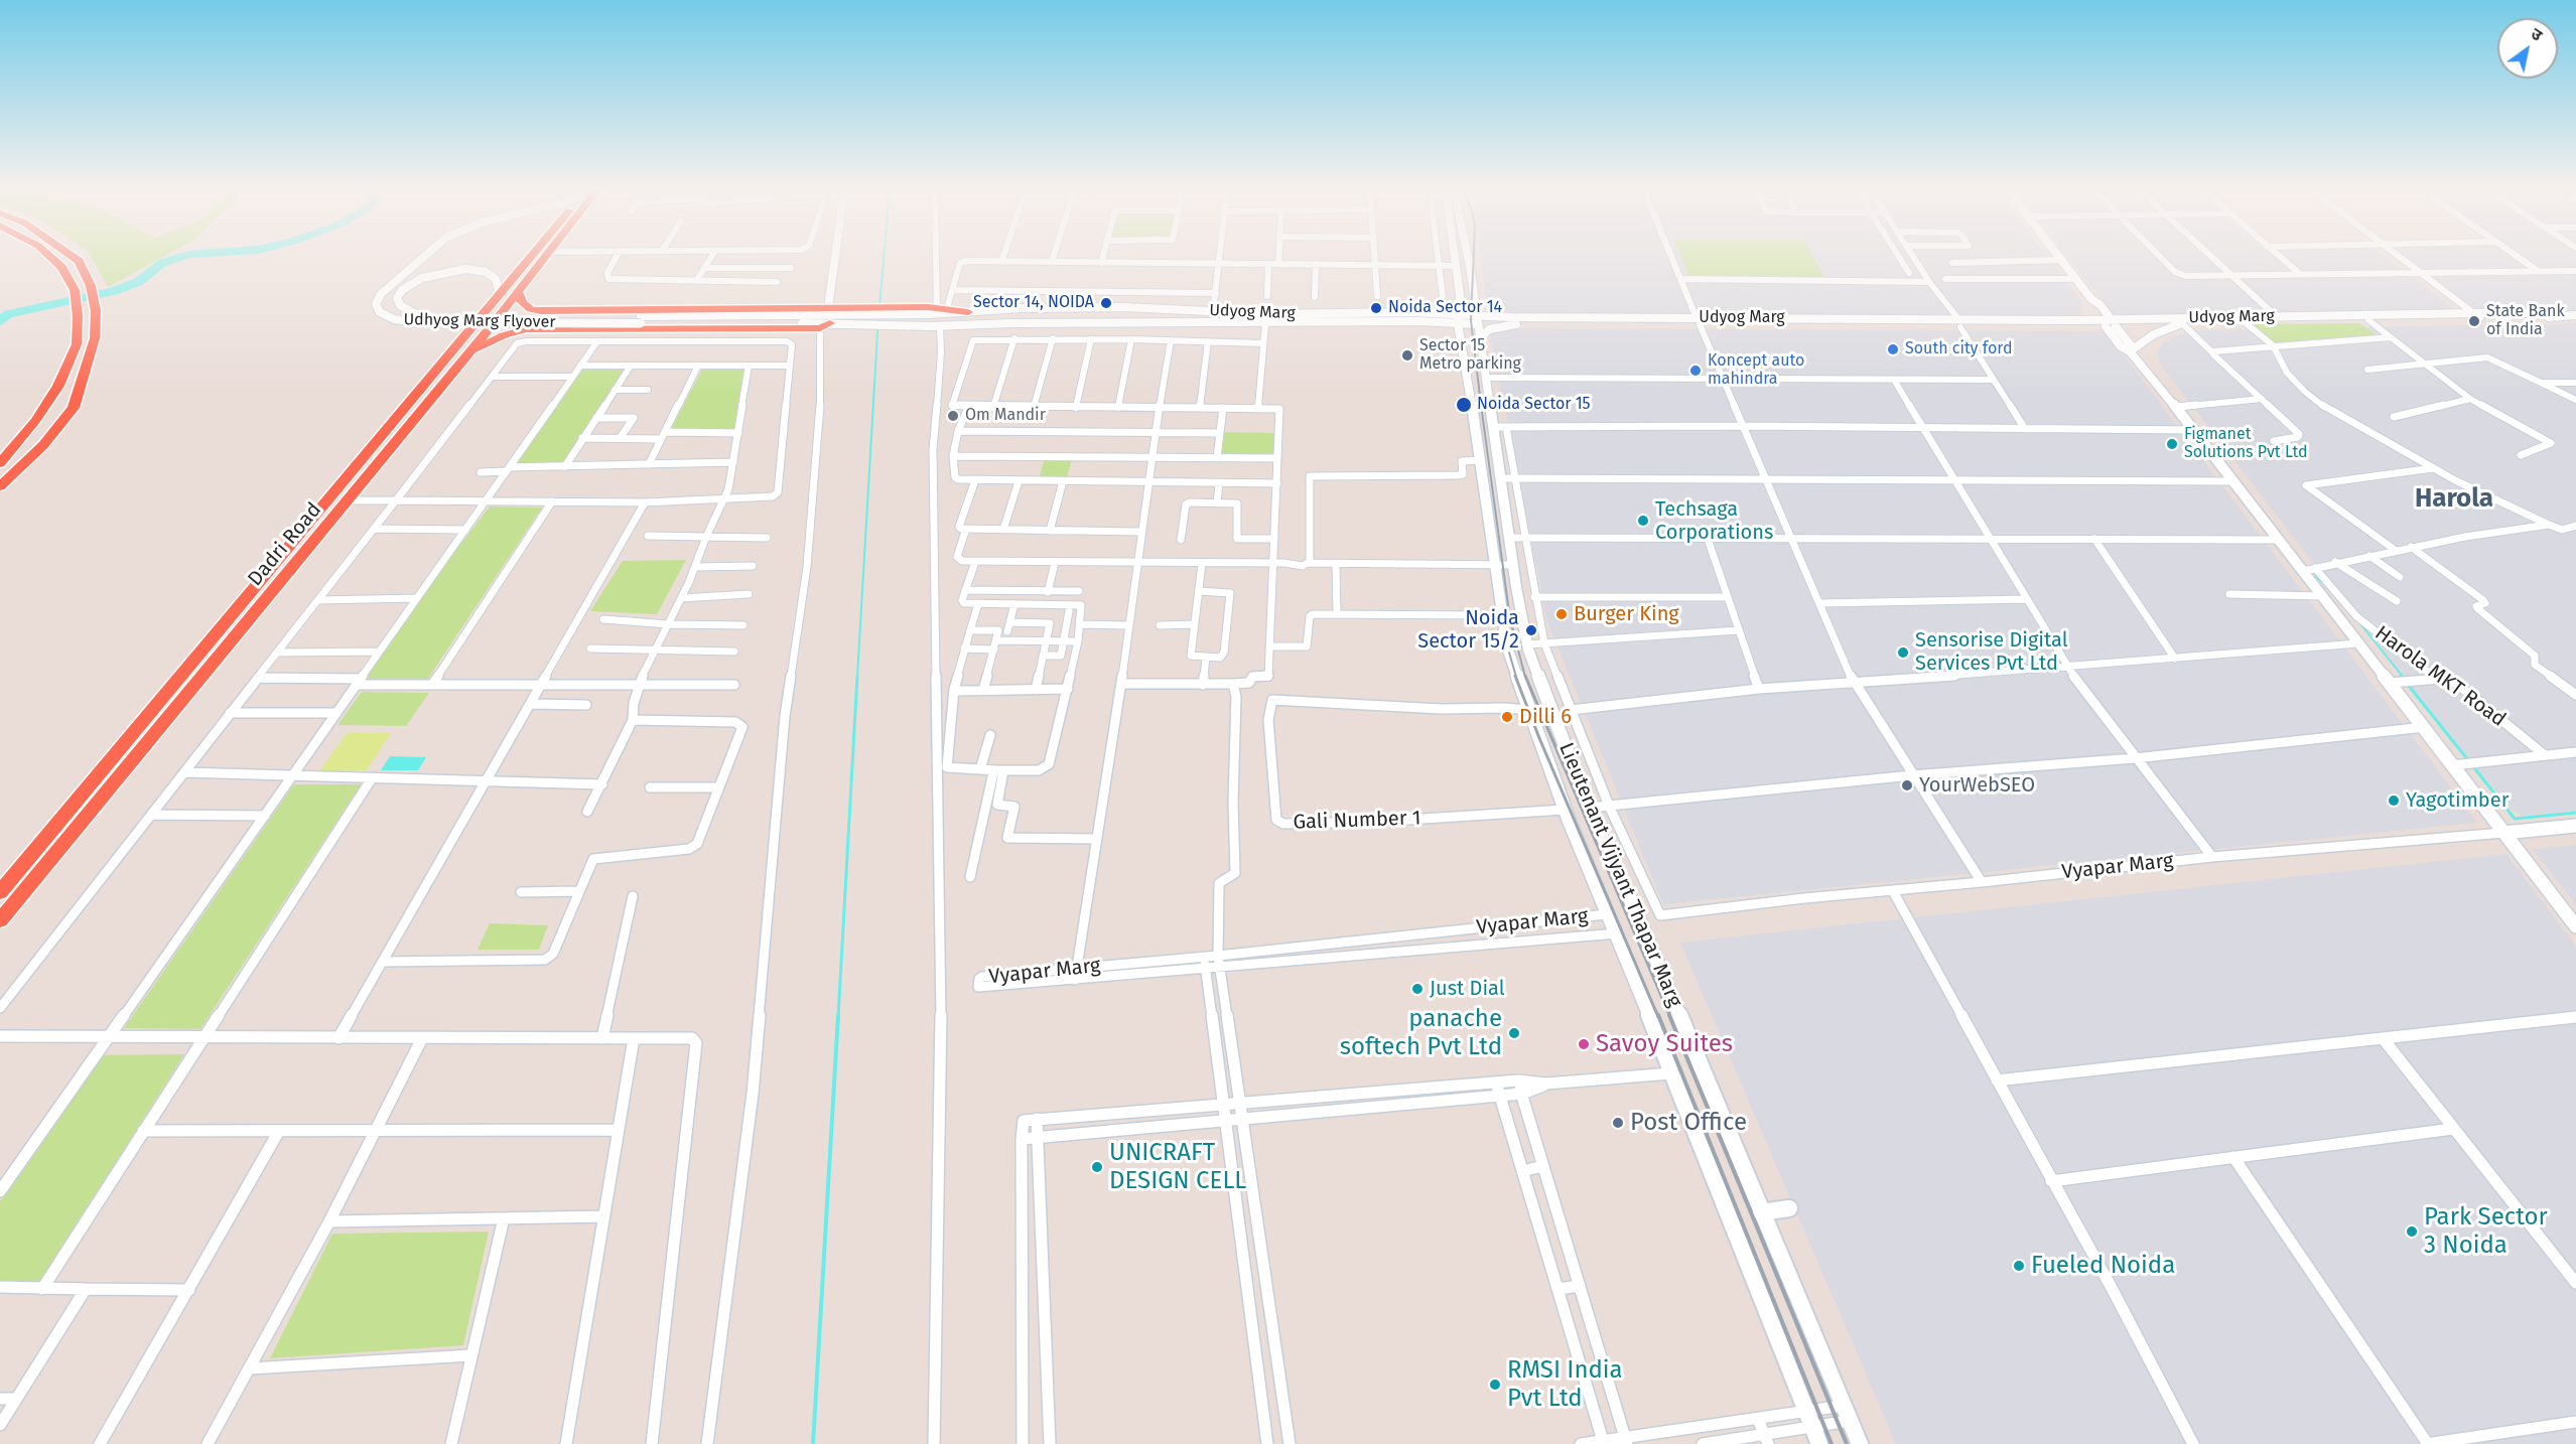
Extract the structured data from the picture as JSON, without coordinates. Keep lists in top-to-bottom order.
{
  "streets": {
    "highway": ["Dadri Road"],
    "main road": [
      "Udyog Marg",
      "Udhyog Marg Flyover",
      "Vyapar Marg",
      "Lieutenant Vijyant Thapar Marg"
    ],
    "street": ["Harola MKT Road", "Gali Number 1"]
  },
  "crossings": [
    ["Udyog Marg", "Udhyog Marg Flyover"],
    ["Udyog Marg", "Lieutenant Vijyant Thapar Marg"],
    ["Udhyog Marg Flyover", "Dadri Road"],
    ["Gali Number 1", "Lieutenant Vijyant Thapar Marg"],
    ["Vyapar Marg", "Lieutenant Vijyant Thapar Marg"]
  ],
  "districts": ["Harola"],
  "places": [
    "Sector 14, NOIDA",
    "Noida Sector 14",
    "State Bank of India",
    "South city ford",
    "Sector 15 Metro parking",
    "Koncept auto mahindra",
    "Noida Sector 15",
    "Om Mandir",
    "Figmanet Solutions Pvt Ltd",
    "Techsaga Corporations",
    "Burger King",
    "Noida Sector 15/2",
    "Sensorise Digital Services Pvt Ltd",
    "Dilli 6",
    "YourWebSEO",
    "Yagotimber",
    "Just Dial",
    "panache softech Pvt Ltd",
    "Savoy Suites",
    "Post Office",
    "UNICRAFT DESIGN CELL",
    "Park Sector 3 Noida",
    "Fueled Noida",
    "RMSI India Pvt Ltd"
  ],
  "north": "top right"
}
